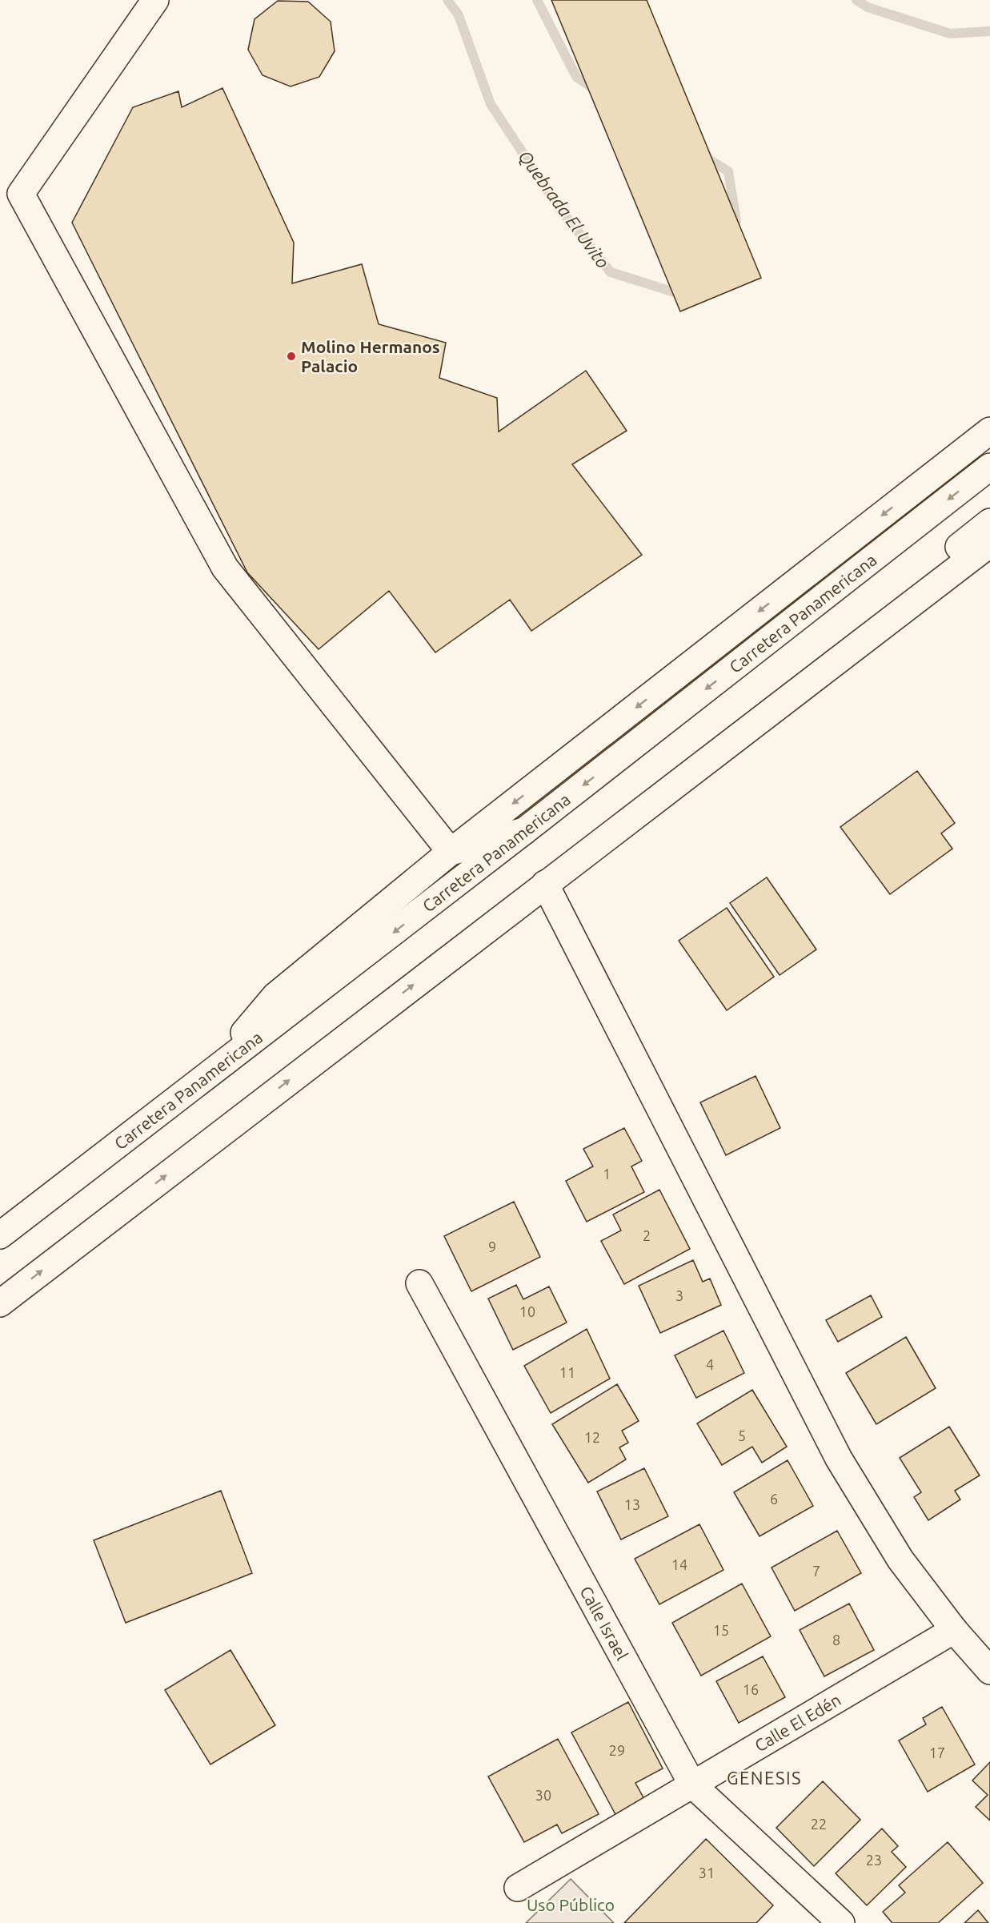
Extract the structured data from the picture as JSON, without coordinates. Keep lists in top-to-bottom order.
{
  "streets": {
    "main road": ["Carretera Panamericana", "Calle Israel", "Calle El Edén"]
  },
  "crossings": [
    ["Calle Israel", "Calle El Edén"]
  ],
  "districts": ["GENESIS"],
  "water": ["Quebrada El Uvito"],
  "parks": ["Uso Público"],
  "places": ["Molino Hermanos Palacio"],
  "house_numbers": [
    "1",
    "2",
    "9",
    "3",
    "10",
    "4",
    "11",
    "5",
    "12",
    "6",
    "13",
    "14",
    "7",
    "15",
    "8",
    "16",
    "29",
    "17",
    "30",
    "22",
    "23",
    "31"
  ]
}
